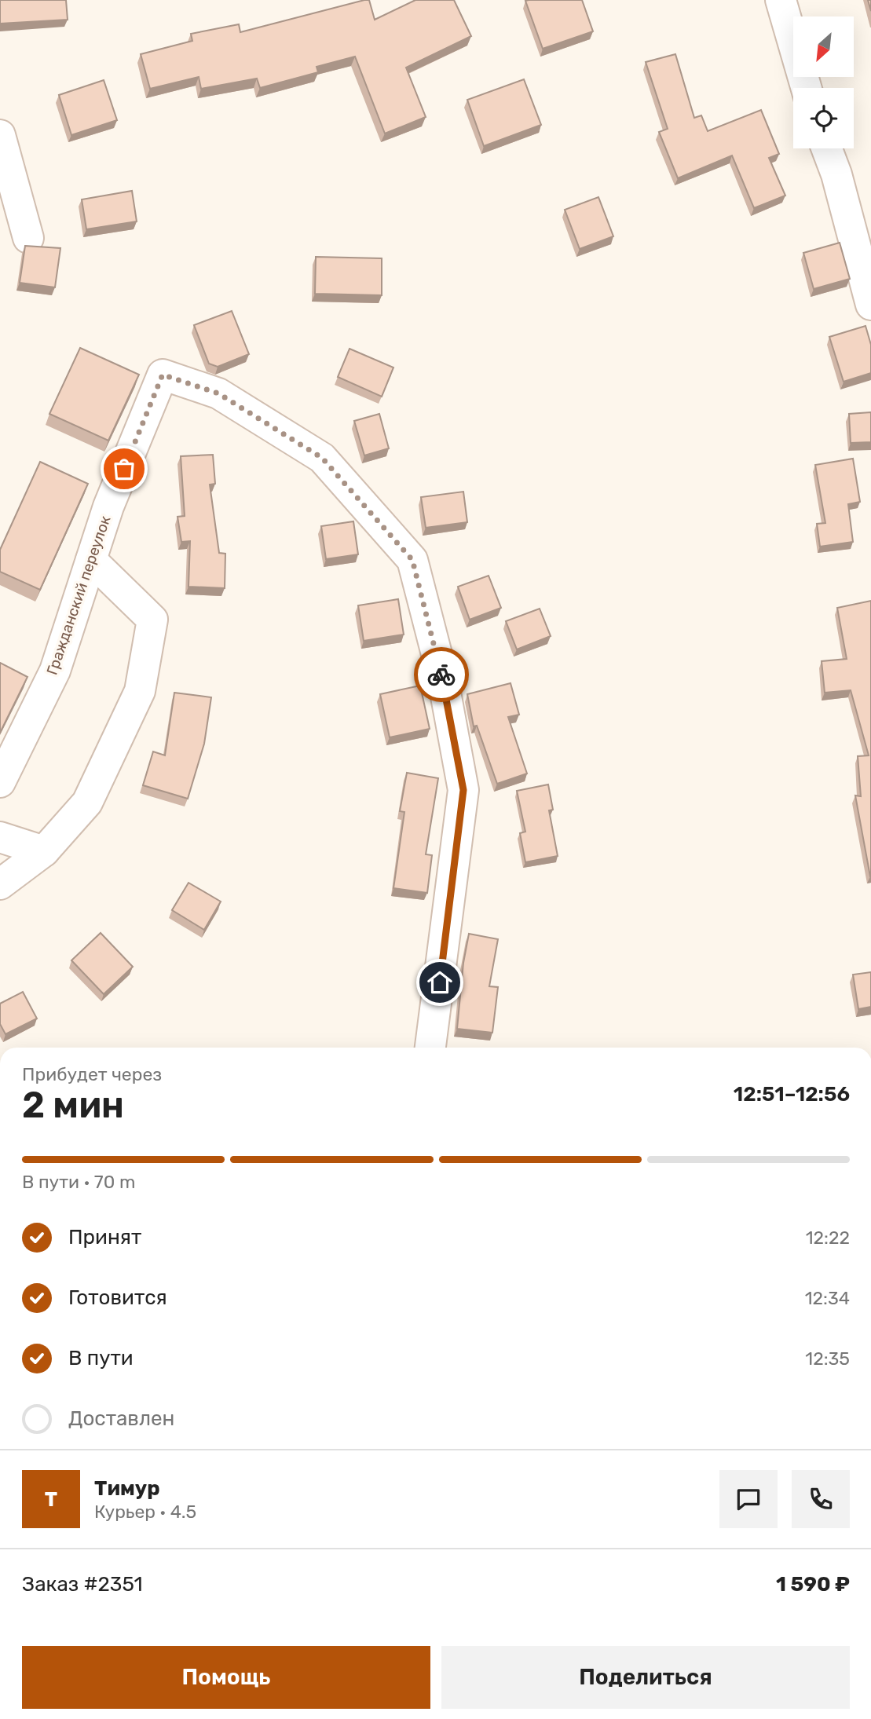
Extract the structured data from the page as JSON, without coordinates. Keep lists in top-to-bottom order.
{
  "streets": {
    "street": ["Гражданский переулок"]
  },
  "north": "bottom left",
  "page": {
    "heading": ["2 мин", "Прибудет через", "12:51–12:56"],
    "panel": [
      "Тимур",
      "Курьер · 4.5",
      "Заказ #2351",
      "1 590 ₽"
    ],
    "bar": "В пути · 70 m",
    "list": [
      ["Принят", "12:22"],
      ["Готовится", "12:34"],
      ["В пути", "12:35"],
      "Доставлен"
    ],
    "round": "Т",
    "buttons": ["Помощь", "Поделиться"]
  }
}
